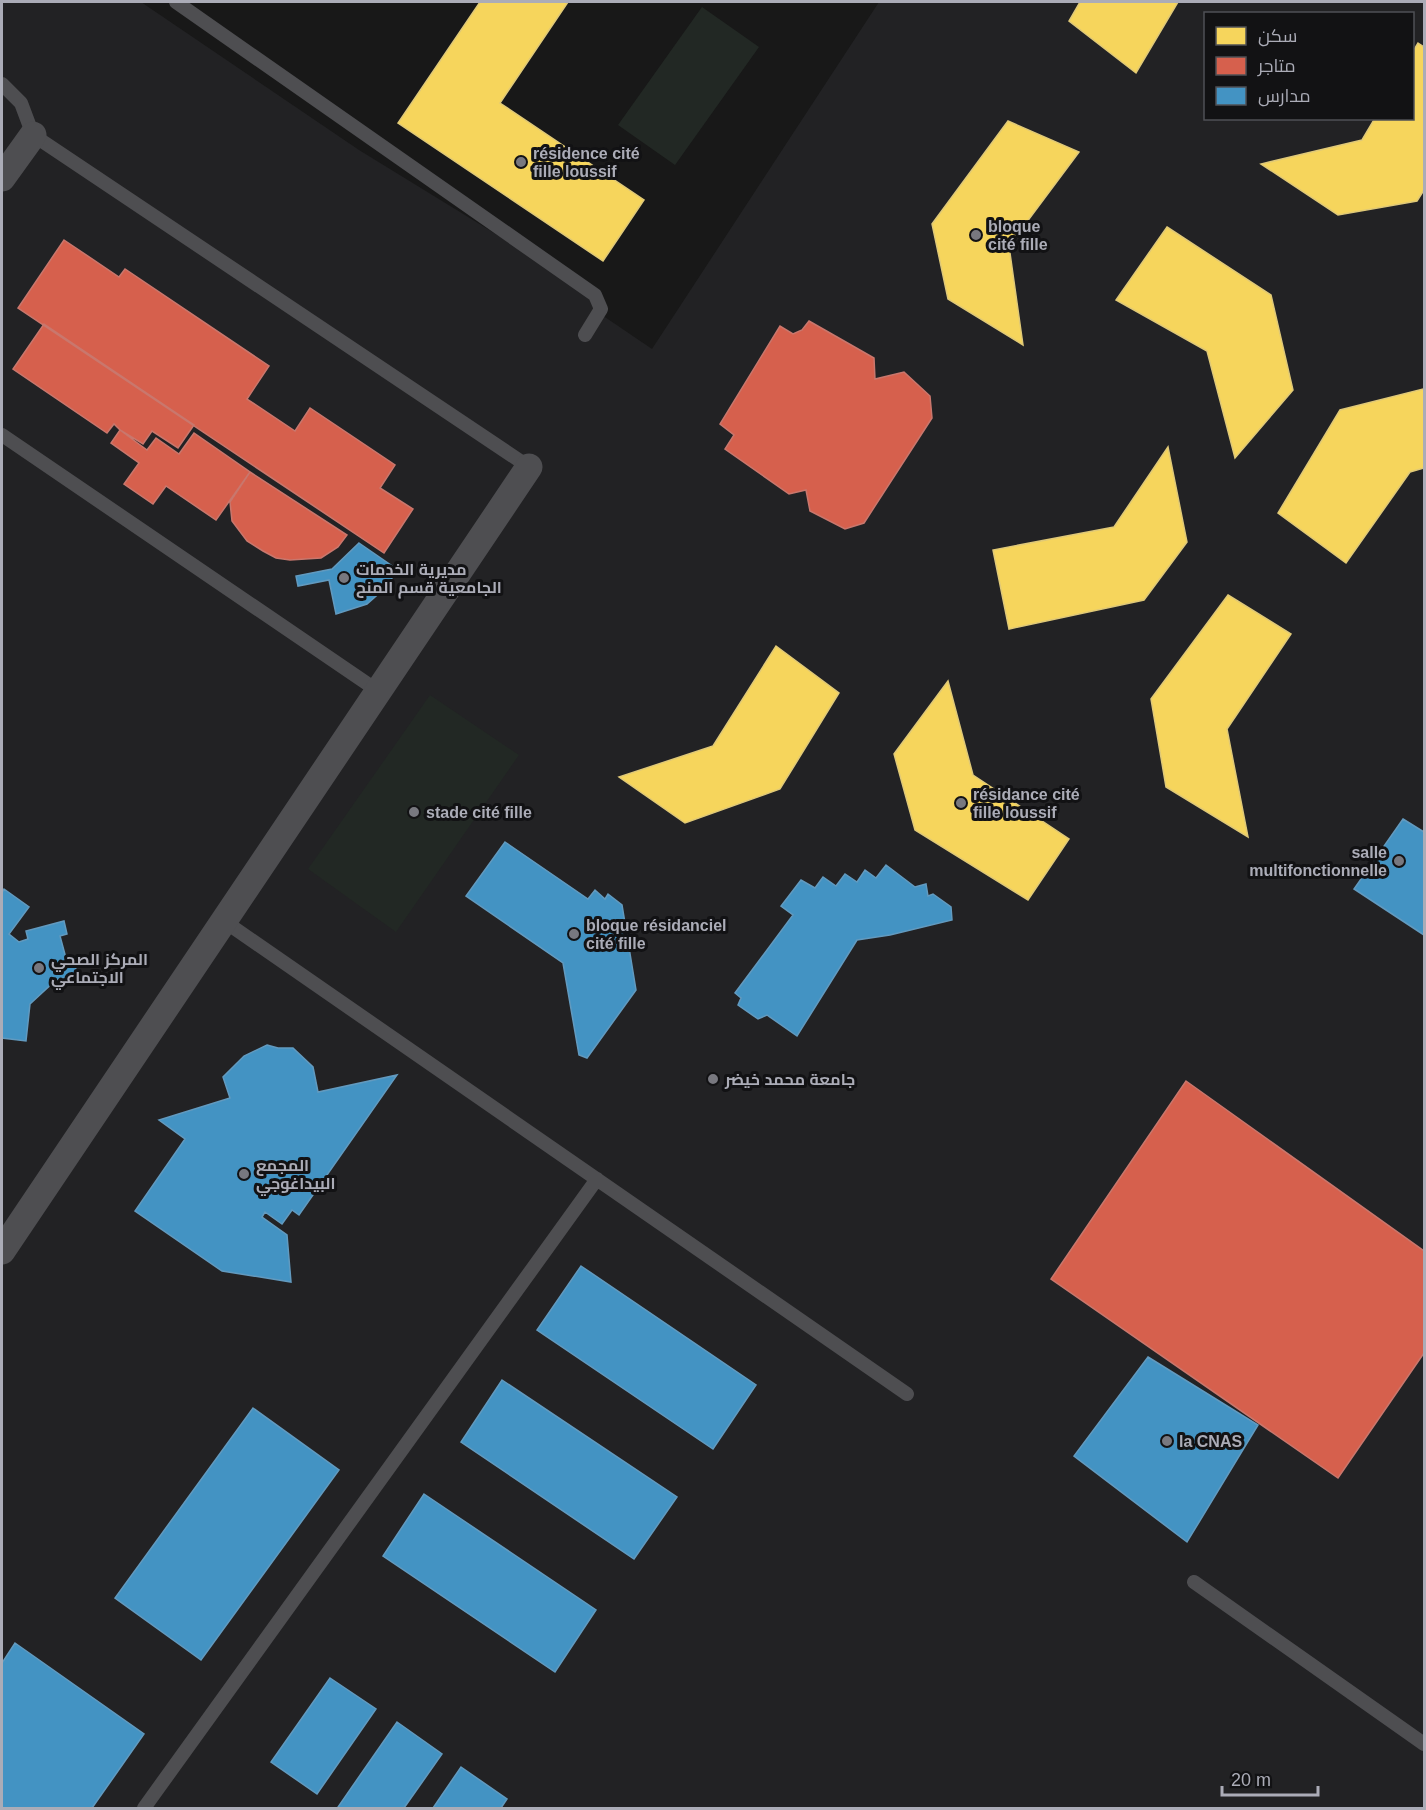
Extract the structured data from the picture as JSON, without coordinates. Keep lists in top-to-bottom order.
{
  "places": [
    "résidence cité fille loussif",
    "bloque cité fille",
    "مديرية الخدمات الجامعية قسم المنح",
    "résidance cité fille loussif",
    "stade cité fille",
    "salle multifonctionnelle",
    "bloque résidanciel cité fille",
    "المركز الصحي الاجتماعي",
    "جامعة محمد خيضر",
    "المجمع البيداغوجي",
    "la CNAS"
  ],
  "legend": ["سكن", "متاجر", "مدارس"],
  "scale_bar": "20 m"
}
